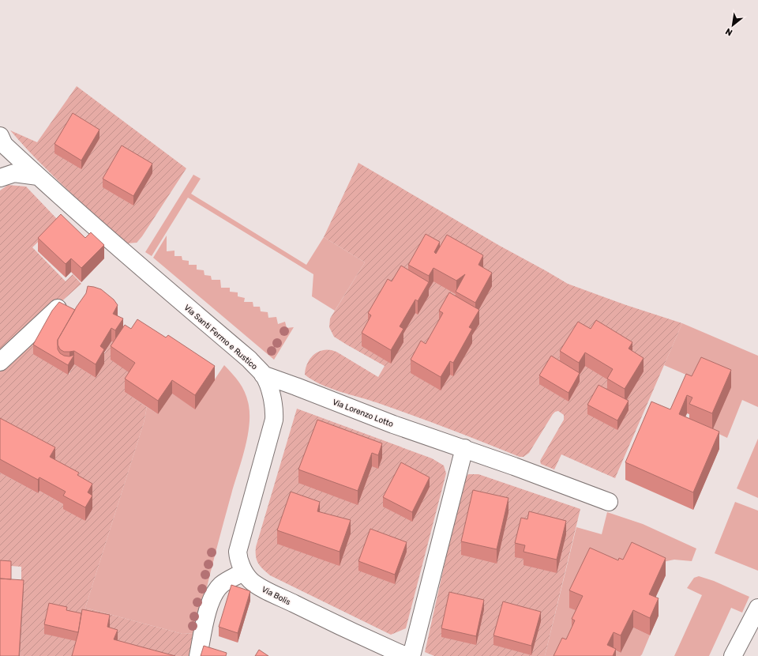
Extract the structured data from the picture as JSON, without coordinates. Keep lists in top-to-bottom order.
{
  "streets": {
    "street": ["Via Santi Fermo e Rustico", "Via Lorenzo Lotto", "Via Bolis"]
  },
  "crossings": [
    ["Via Santi Fermo e Rustico", "Via Lorenzo Lotto"],
    ["Via Santi Fermo e Rustico", "Via Bolis"]
  ],
  "north": "bottom left"
}
